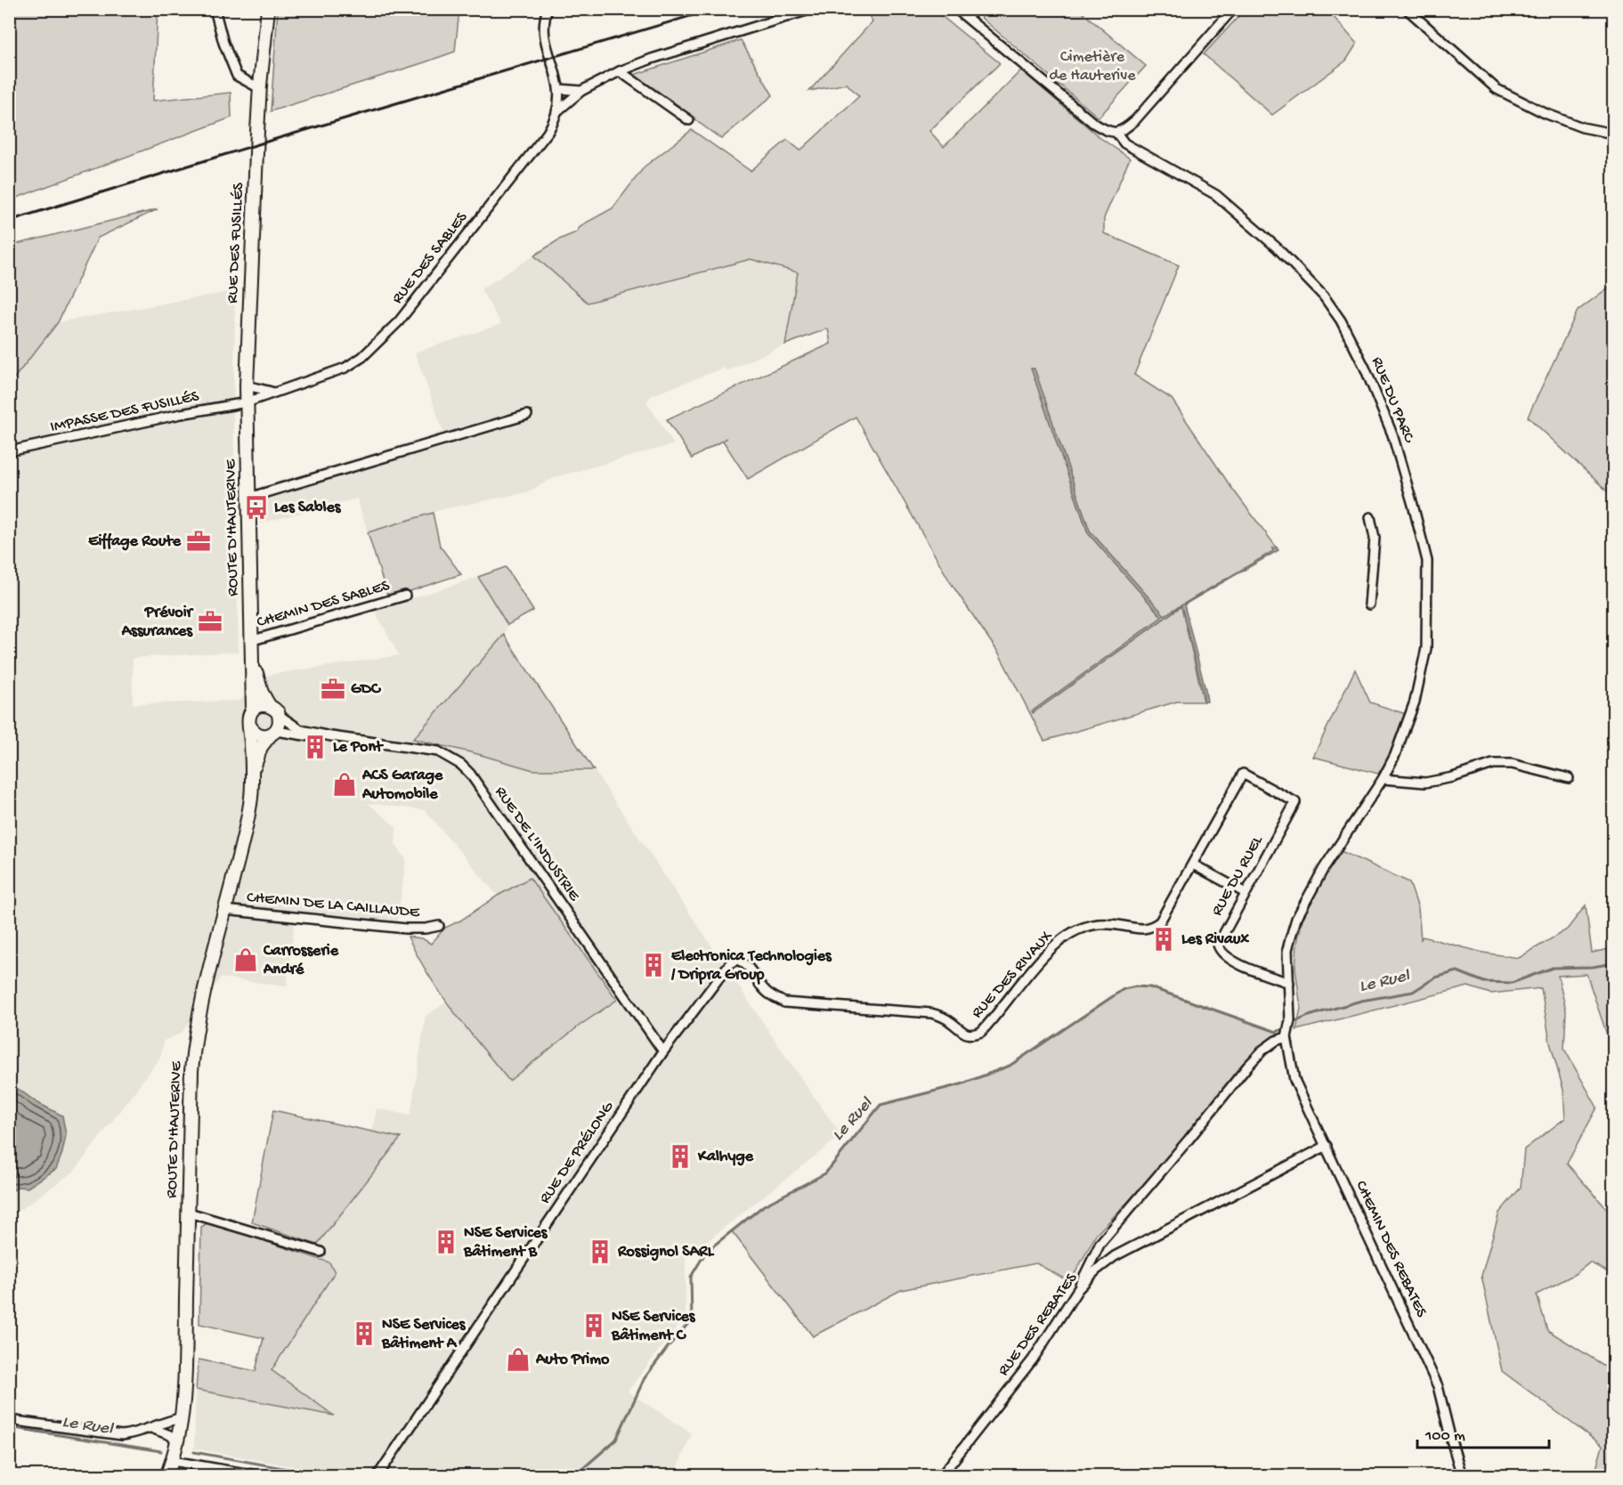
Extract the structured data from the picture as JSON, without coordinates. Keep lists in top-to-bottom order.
{
  "streets": {
    "main road": ["RUE DES FUSILLÉS", "ROUTE D'HAUTERIVE"],
    "street": [
      "RUE DES SABLES",
      "RUE DU PARC",
      "IMPASSE DES FUSILLÉS",
      "CHEMIN DES SABLES",
      "RUE DE L'INDUSTRIE",
      "RUE DU RUEL",
      "CHEMIN DE LA CAILLAUDE",
      "RUE DES RIVAUX",
      "RUE DE PRÉLONG",
      "CHEMIN DES REBATES",
      "RUE DES REBATES"
    ]
  },
  "crossings": [
    ["RUE DES FUSILLÉS", "RUE DES SABLES"],
    ["RUE DES FUSILLÉS", "IMPASSE DES FUSILLÉS"],
    ["RUE DES FUSILLÉS", "ROUTE D'HAUTERIVE"],
    ["RUE DES SABLES", "IMPASSE DES FUSILLÉS"],
    ["RUE DES SABLES", "ROUTE D'HAUTERIVE"],
    ["RUE DU PARC", "CHEMIN DES REBATES"],
    ["IMPASSE DES FUSILLÉS", "ROUTE D'HAUTERIVE"],
    ["ROUTE D'HAUTERIVE", "CHEMIN DES SABLES"],
    ["ROUTE D'HAUTERIVE", "RUE DE L'INDUSTRIE"],
    ["ROUTE D'HAUTERIVE", "CHEMIN DE LA CAILLAUDE"],
    ["RUE DE L'INDUSTRIE", "RUE DE PRÉLONG"],
    ["RUE DU RUEL", "RUE DES RIVAUX"],
    ["RUE DU RUEL", "CHEMIN DES REBATES"],
    ["RUE DES RIVAUX", "RUE DE PRÉLONG"],
    ["CHEMIN DES REBATES", "RUE DES REBATES"]
  ],
  "water": ["Le Ruel"],
  "parks": ["Cimetière de Hauterive"],
  "places": {
    "bus stop": ["Les Sables"],
    "office": ["Eiffage Route", "Prévoir Assurances", "GDC"],
    "building": [
      "Le Pont",
      "Les Rivaux",
      "Electronica Technologies / Dripra Group",
      "Kalhyge",
      "NSE Services Bâtiment B",
      "Rossignol SARL",
      "NSE Services Bâtiment C",
      "NSE Services Bâtiment A"
    ],
    "shop": ["ACS Garage Automobile", "Carrosserie André", "Auto Primo"]
  },
  "scale_bar": "100 m"
}
